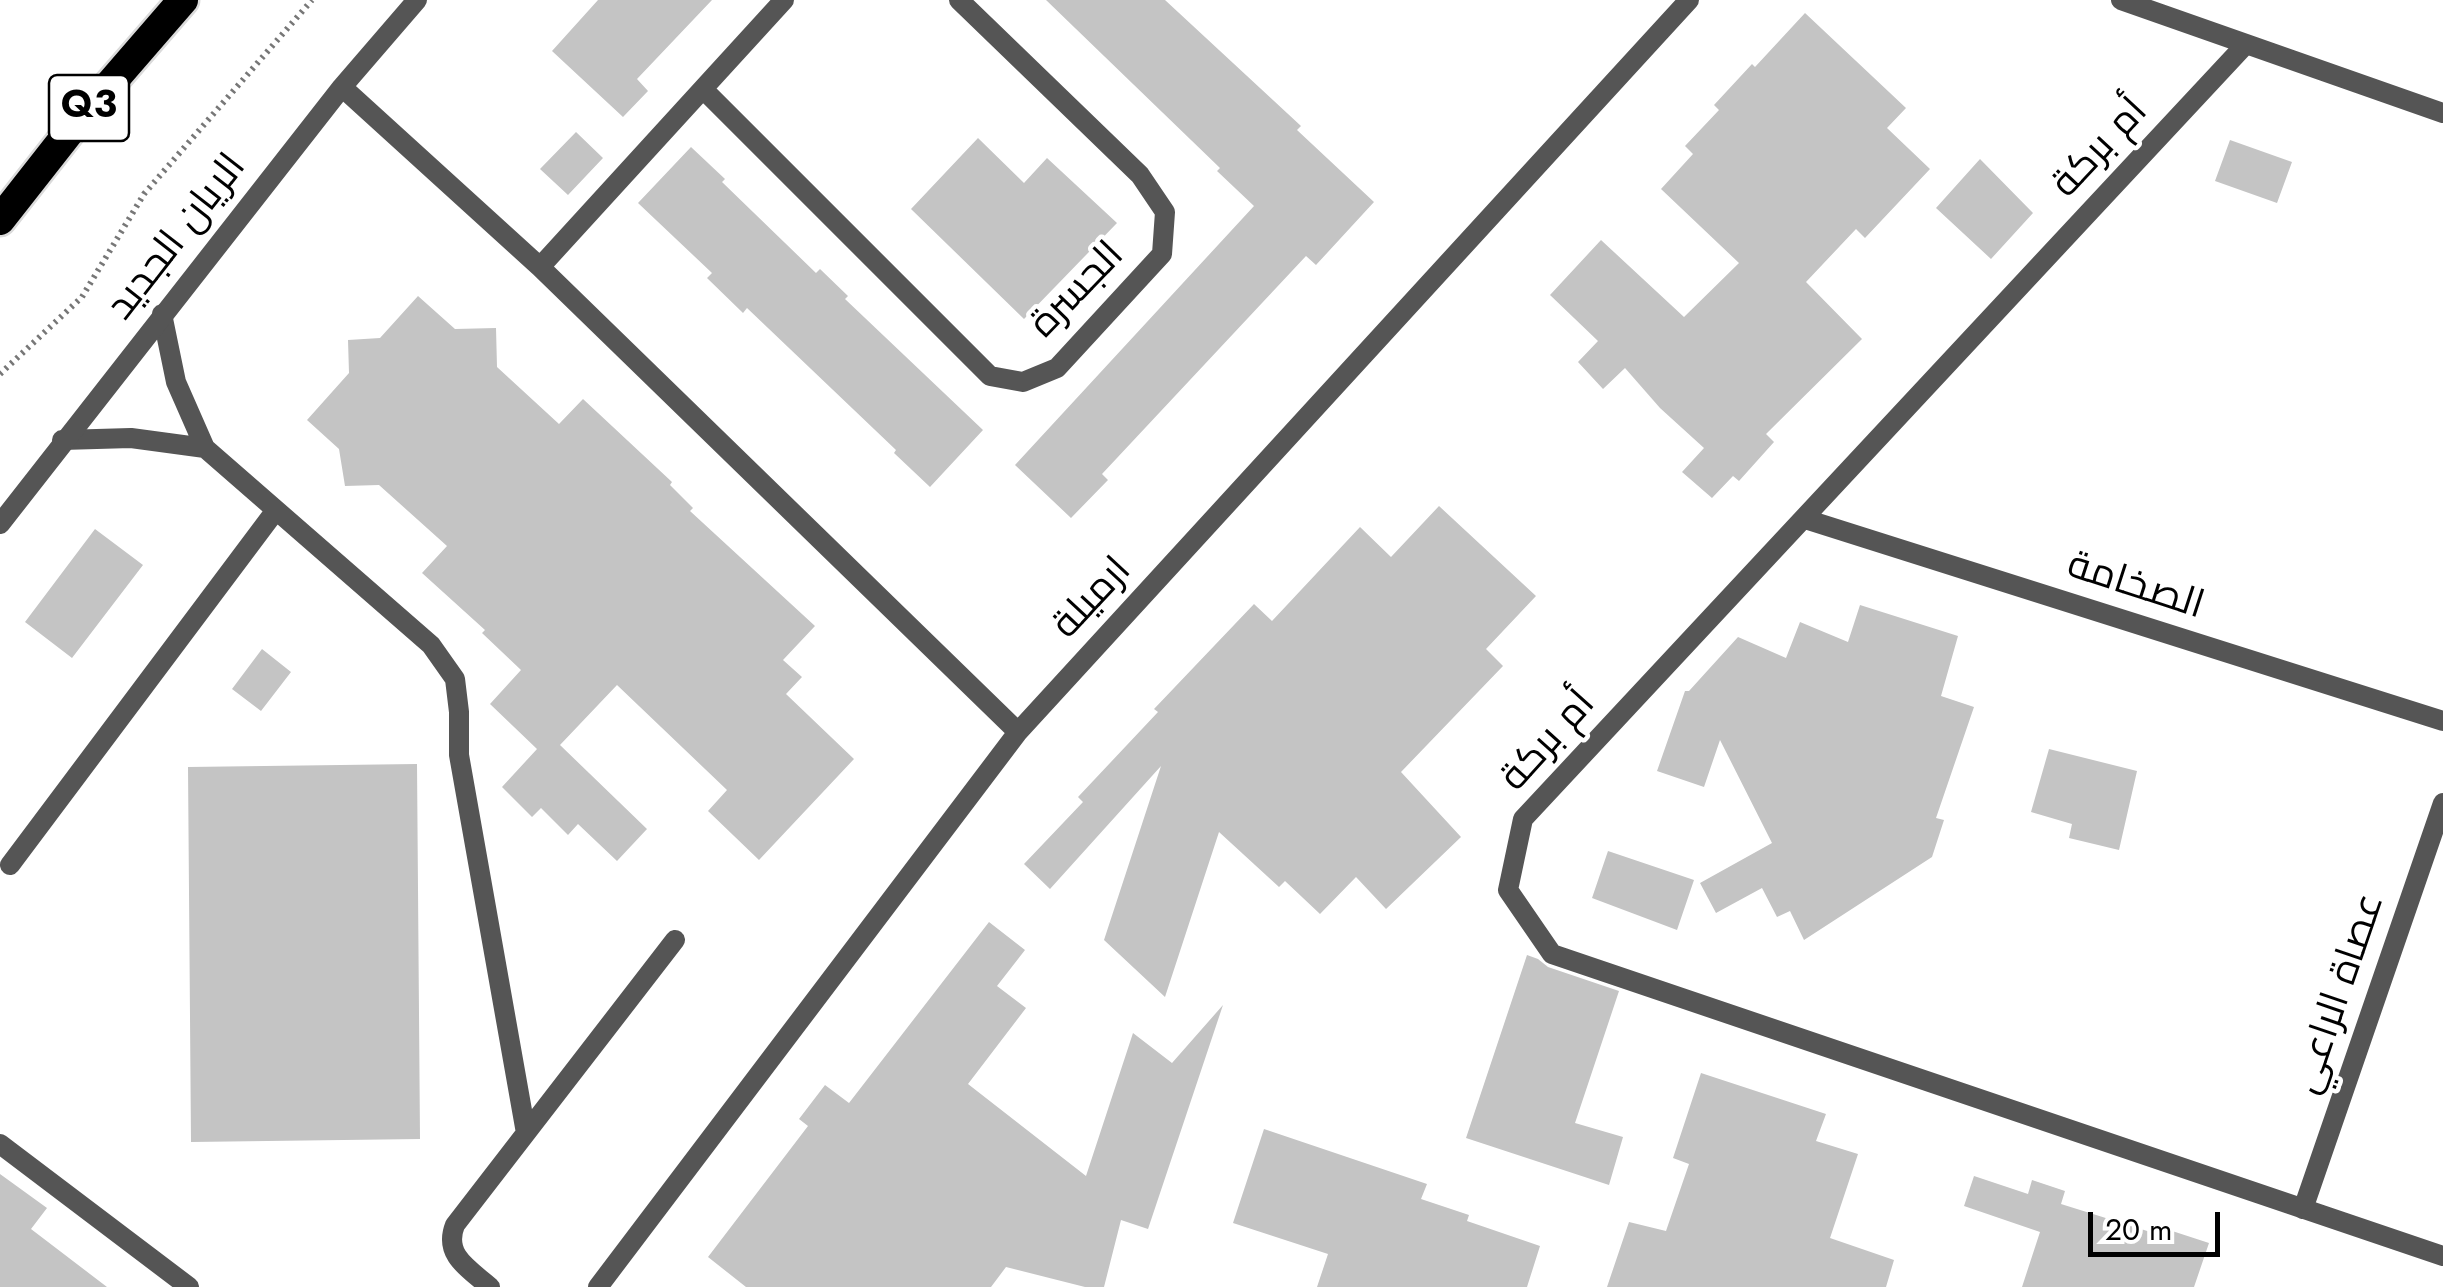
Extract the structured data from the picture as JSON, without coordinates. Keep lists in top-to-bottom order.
{
  "streets": {
    "highway": ["Q3"],
    "street": [
      "أم بركة",
      "الريان الجديد",
      "الجسرة",
      "الصخامة",
      "ارميلة",
      "عصاة الراعي"
    ]
  },
  "crossings": [
    ["أم بركة", "الصخامة"],
    ["أم بركة", "عصاة الراعي"]
  ],
  "scale_bar": "20 m"
}
